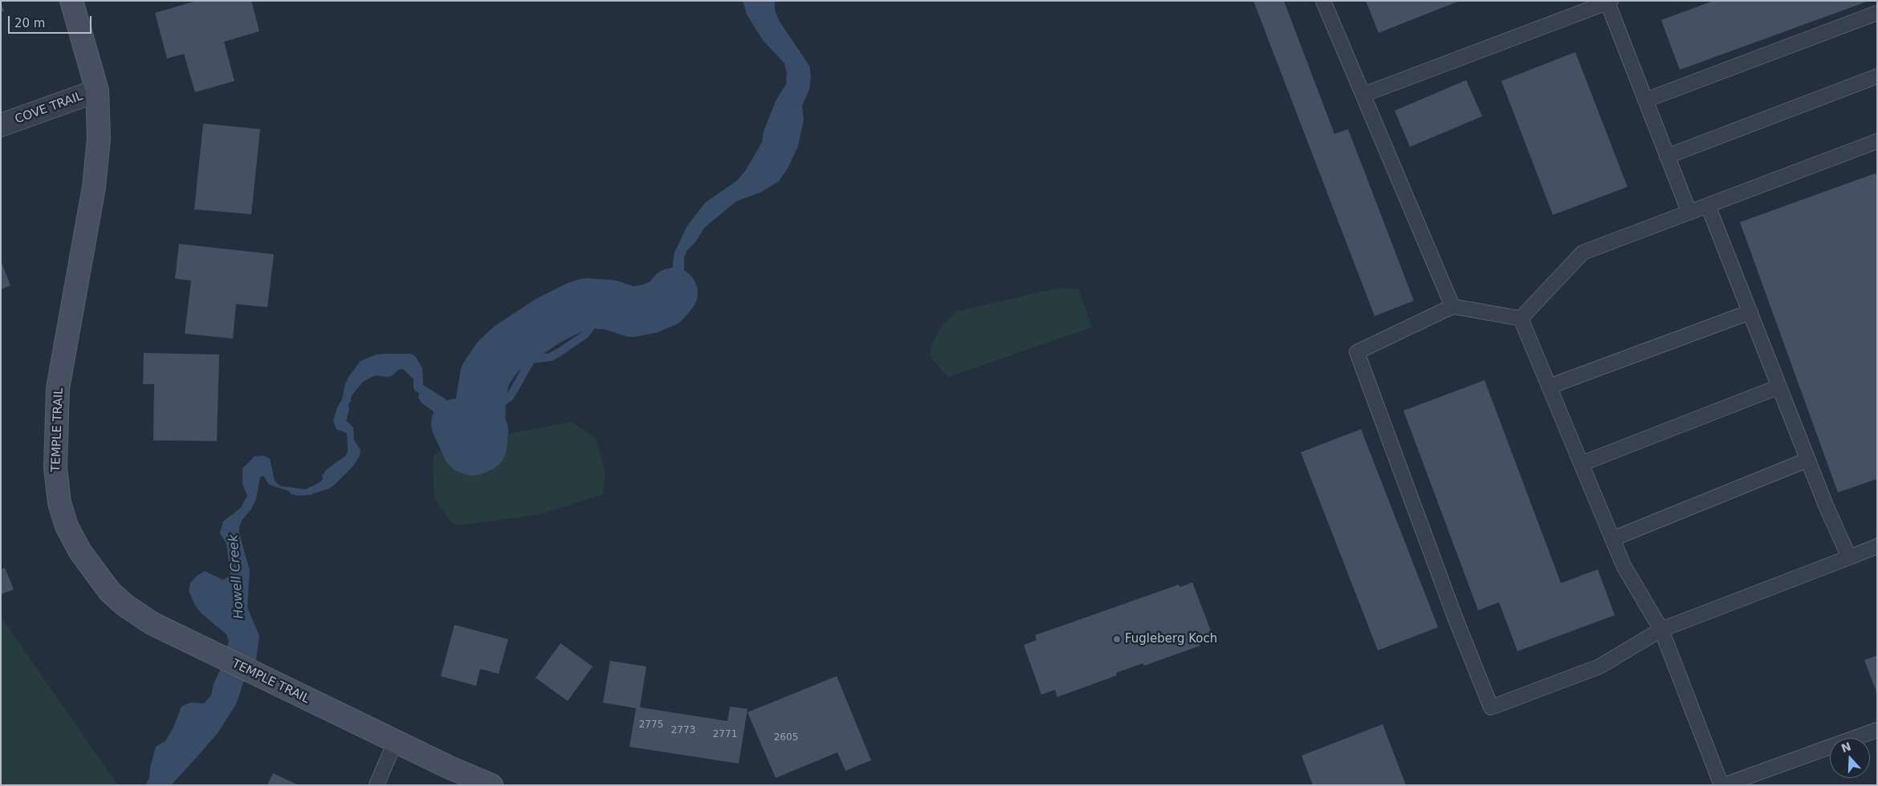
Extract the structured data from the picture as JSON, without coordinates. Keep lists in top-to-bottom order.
{
  "streets": {
    "street": ["COVE TRAIL", "TEMPLE TRAIL"]
  },
  "crossings": [
    ["COVE TRAIL", "TEMPLE TRAIL"]
  ],
  "water": ["Howell Creek"],
  "places": ["Fugleberg Koch"],
  "house_numbers": [
    "2775",
    "2773",
    "2771",
    "2605"
  ],
  "scale_bar": "20 m",
  "north": "top"
}
